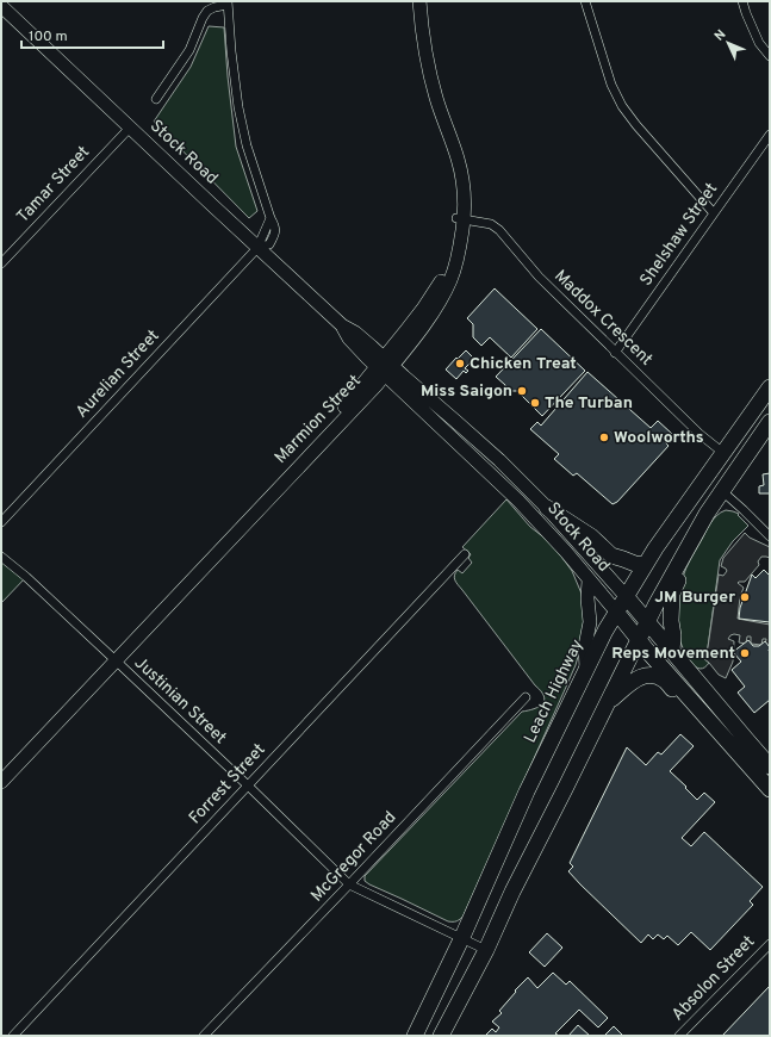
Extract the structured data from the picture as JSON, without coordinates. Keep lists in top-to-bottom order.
{
  "streets": {
    "highway": ["Stock Road", "Leach Highway"],
    "main road": ["Marmion Street"],
    "street": [
      "Tamar Street",
      "Shelshaw Street",
      "Maddox Crescent",
      "Aurelian Street",
      "Justinian Street",
      "Forrest Street",
      "McGregor Road",
      "Absolon Street"
    ]
  },
  "crossings": [
    ["Stock Road", "Tamar Street"],
    ["Stock Road", "Aurelian Street"],
    ["Stock Road", "Marmion Street"],
    ["Stock Road", "Leach Highway"],
    ["Shelshaw Street", "Maddox Crescent"],
    ["Maddox Crescent", "Marmion Street"],
    ["Maddox Crescent", "Leach Highway"],
    ["Marmion Street", "Justinian Street"],
    ["Leach Highway", "Justinian Street"],
    ["Justinian Street", "Forrest Street"],
    ["Justinian Street", "McGregor Road"]
  ],
  "places": [
    "Chicken Treat",
    "Miss Saigon",
    "The Turban",
    "Woolworths",
    "JM Burger",
    "Reps Movement"
  ],
  "scale_bar": "100 m",
  "north": "top left"
}
